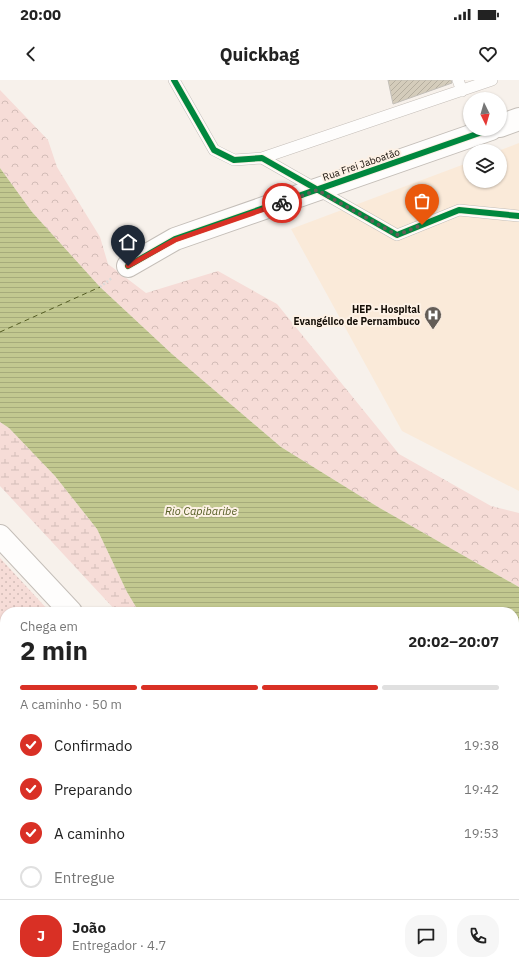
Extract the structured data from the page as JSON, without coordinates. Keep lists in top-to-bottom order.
{
  "streets": {
    "street": ["Rua Frei Jaboatão"]
  },
  "water": ["Rio Capibaribe"],
  "places": {
    "hospital": ["HEP - Hospital Evangélico de Pernambuco"]
  },
  "north": "bottom",
  "page": {
    "status": "20:00",
    "header": "Quickbag",
    "heading": ["2 min", "Chega em", "20:02–20:07"],
    "panel": ["João", "Entregador · 4.7"],
    "bar": "A caminho · 50 m",
    "list": [
      ["Confirmado", "19:38"],
      ["Preparando", "19:42"],
      ["A caminho", "19:53"],
      "Entregue"
    ],
    "round": "J"
  }
}
